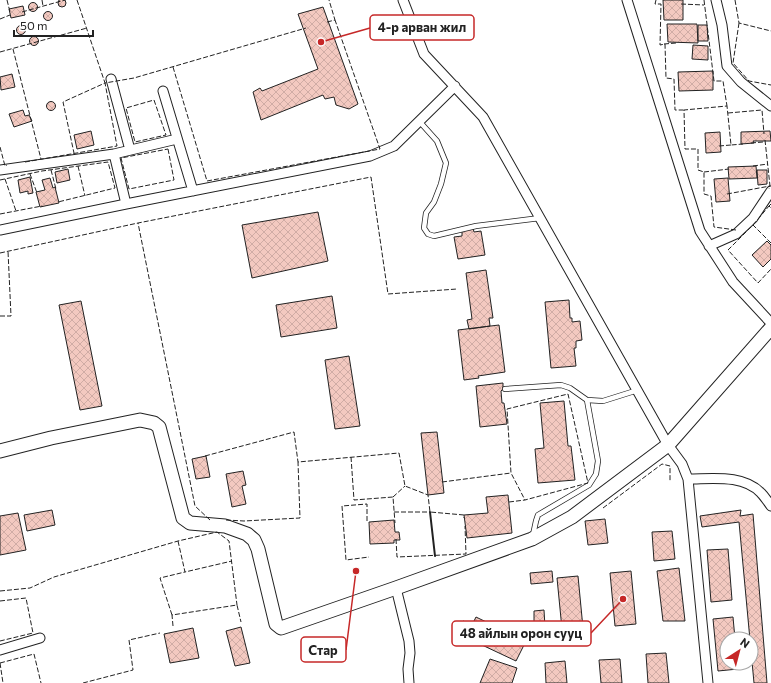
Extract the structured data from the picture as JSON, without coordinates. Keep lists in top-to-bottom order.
{
  "places": ["4-р арван жил", "Стар", "48 айлын орон сууц"],
  "scale_bar": "50 m",
  "north": "top right"
}
